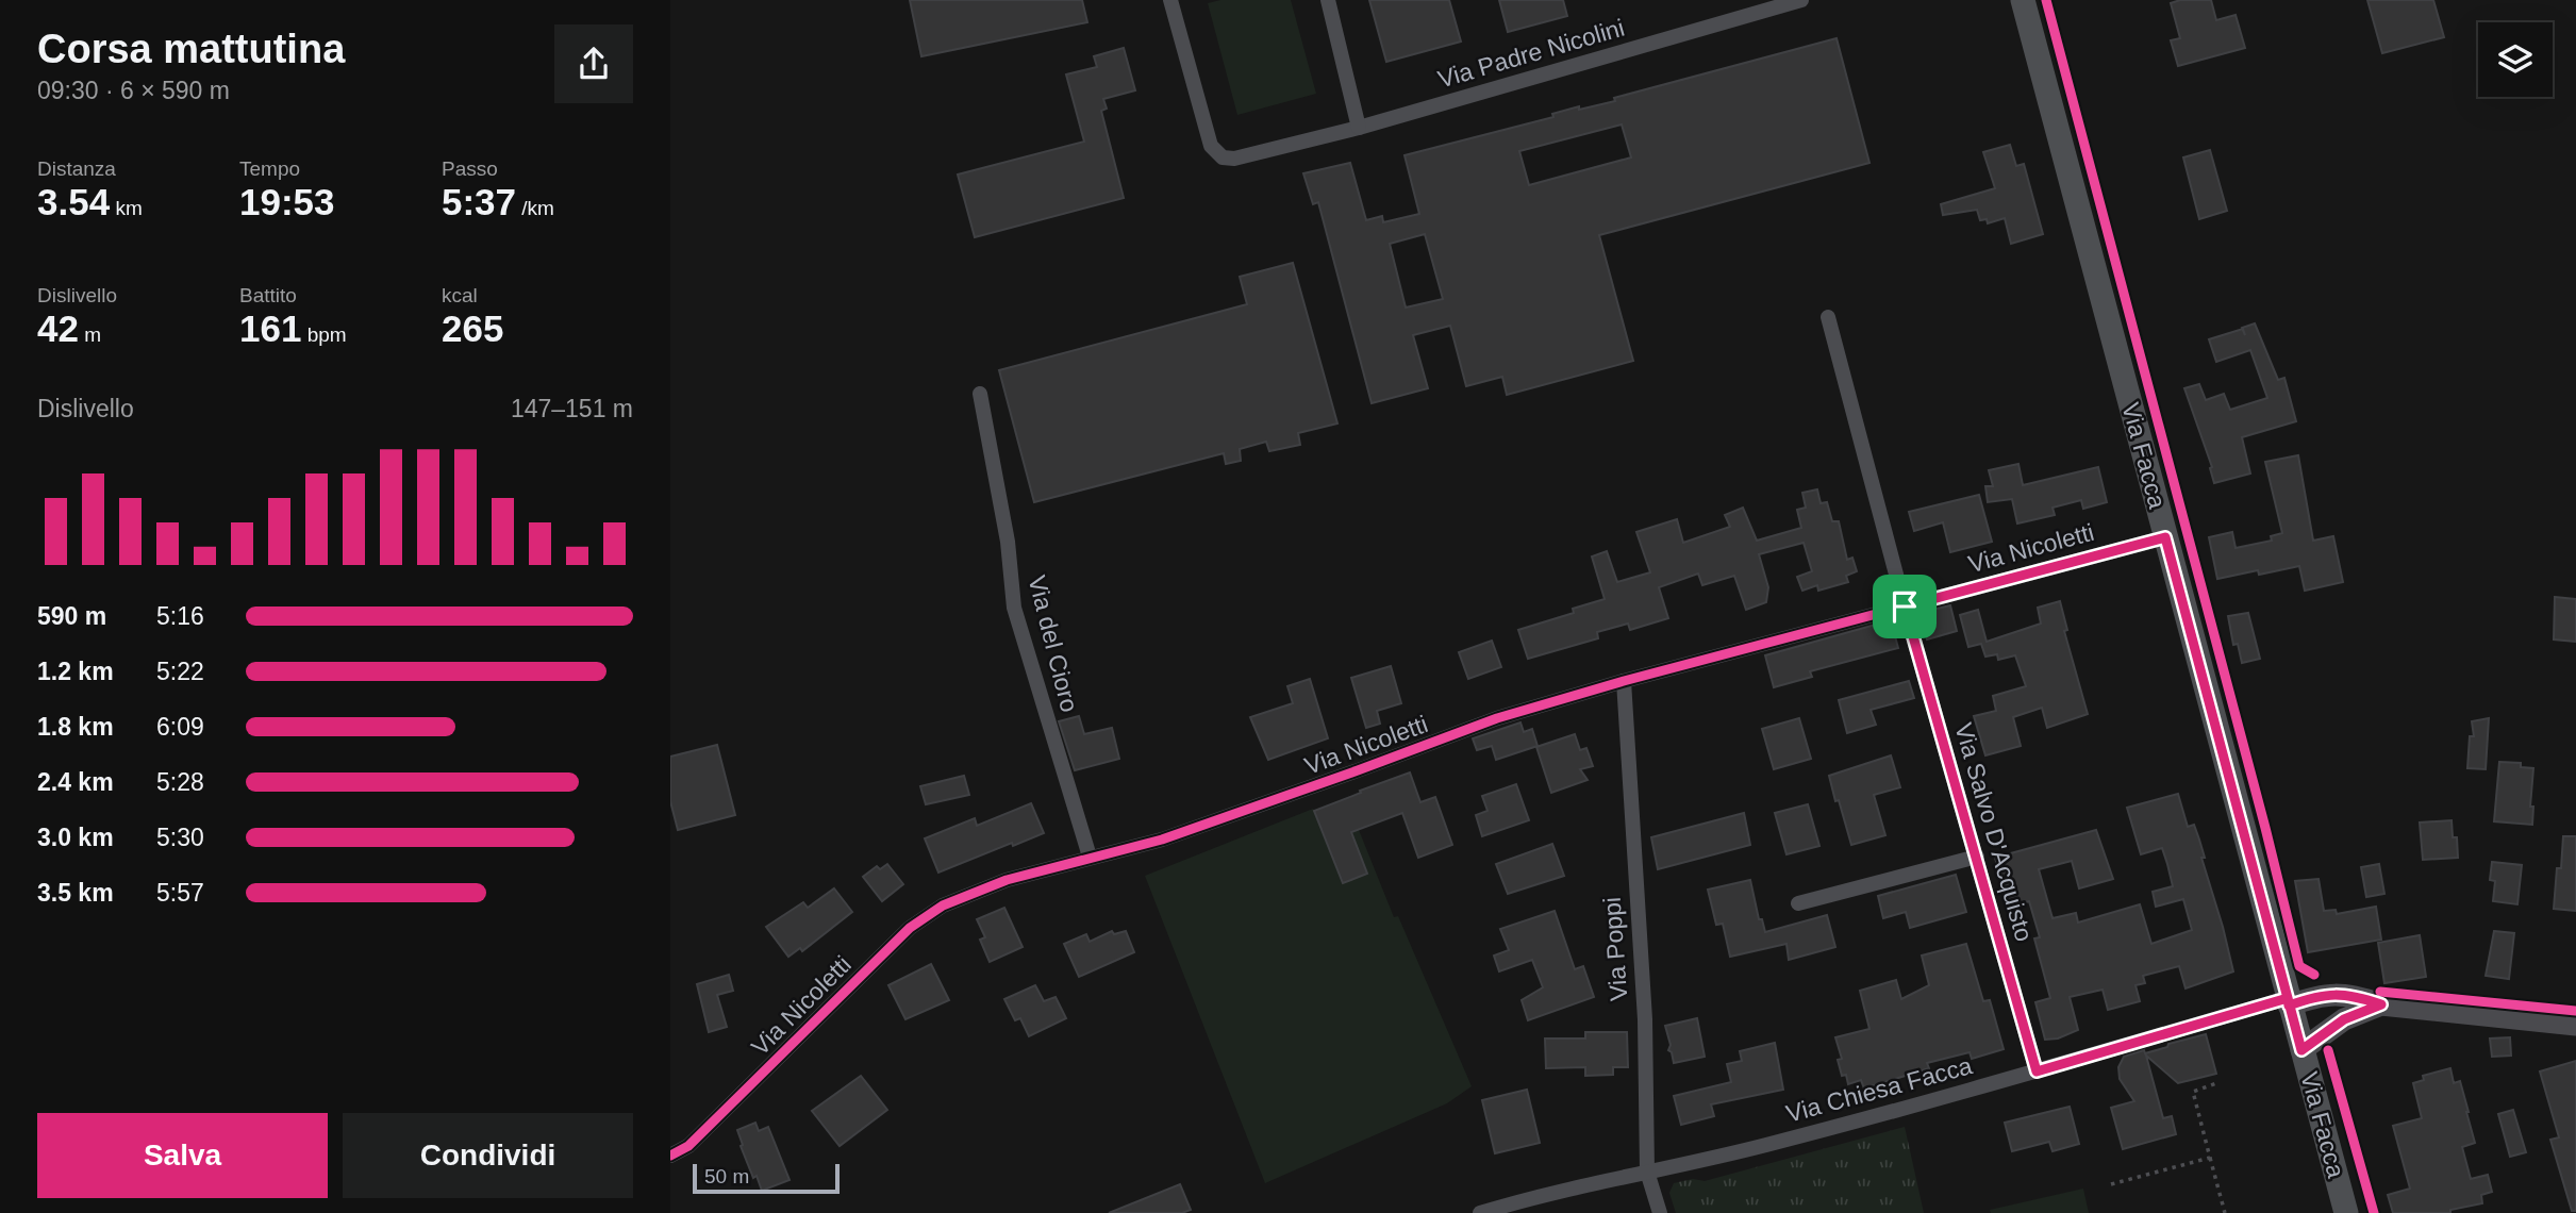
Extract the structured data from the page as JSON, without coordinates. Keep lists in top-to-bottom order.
{
  "streets": {
    "main road": ["Via Facca"],
    "street": [
      "Via Padre Nicolini",
      "Via Nicoletti",
      "Via del Cioro",
      "Via Salvo D'Acquisto",
      "Via Poppi",
      "Via Chiesa Facca"
    ]
  },
  "crossings": [
    ["Via Facca", "Via Nicoletti"],
    ["Via Facca", "Via Chiesa Facca"],
    ["Via Nicoletti", "Via del Cioro"],
    ["Via Nicoletti", "Via Salvo D'Acquisto"],
    ["Via Nicoletti", "Via Poppi"],
    ["Via Salvo D'Acquisto", "Via Chiesa Facca"],
    ["Via Poppi", "Via Chiesa Facca"]
  ],
  "scale_bar": "50 m",
  "page": {
    "heading": ["Corsa mattutina", "09:30 · 6 × 590 m"],
    "stats": [
      ["Distanza", "3.54 km"],
      ["Tempo", "19:53"],
      ["Passo", "5:37 /km"],
      ["Dislivello", "42 m"],
      ["Battito", "161 bpm"],
      ["kcal", "265"]
    ],
    "chart": ["Dislivello", "147–151 m"],
    "list": [
      {
        "name": "590 m",
        "note": "5:16"
      },
      {
        "name": "1.2 km",
        "note": "5:22"
      },
      {
        "name": "1.8 km",
        "note": "6:09"
      },
      {
        "name": "2.4 km",
        "note": "5:28"
      },
      {
        "name": "3.0 km",
        "note": "5:30"
      },
      {
        "name": "3.5 km",
        "note": "5:57"
      }
    ],
    "buttons": ["Salva", "Condividi"],
    "scale": "50 m"
  }
}
